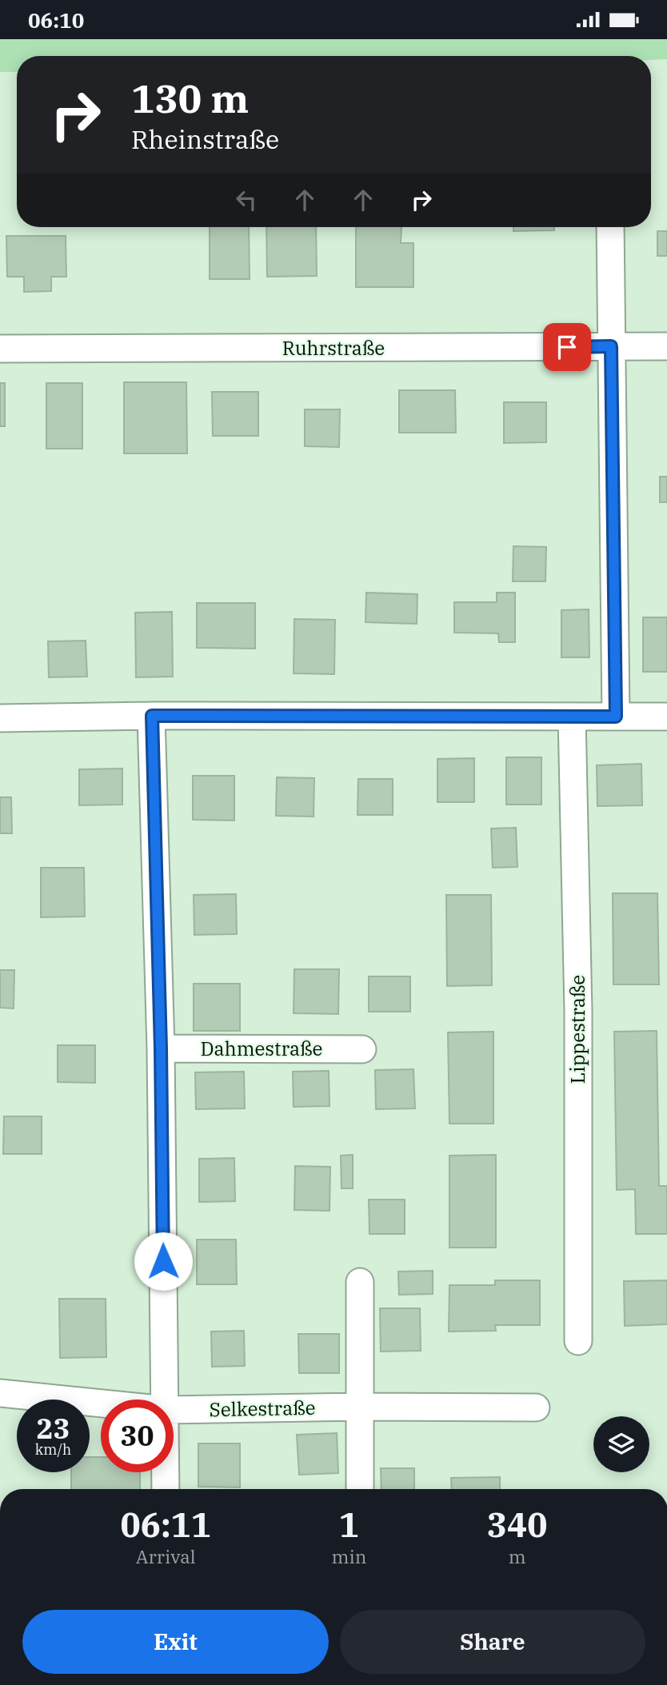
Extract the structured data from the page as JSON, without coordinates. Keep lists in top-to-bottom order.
{
  "streets": {
    "street": [
      "Ruhrstraße",
      "Lippestraße",
      "Dahmestraße",
      "Selkestraße"
    ]
  },
  "page": {
    "status": "06:10",
    "turn": ["130 m", "Rheinstraße"],
    "speed": "23 km/h",
    "limit": "30",
    "eta": [
      "06:11",
      "Arrival",
      "1",
      "min",
      "340",
      "m"
    ],
    "buttons": ["Exit", "Share"]
  }
}
